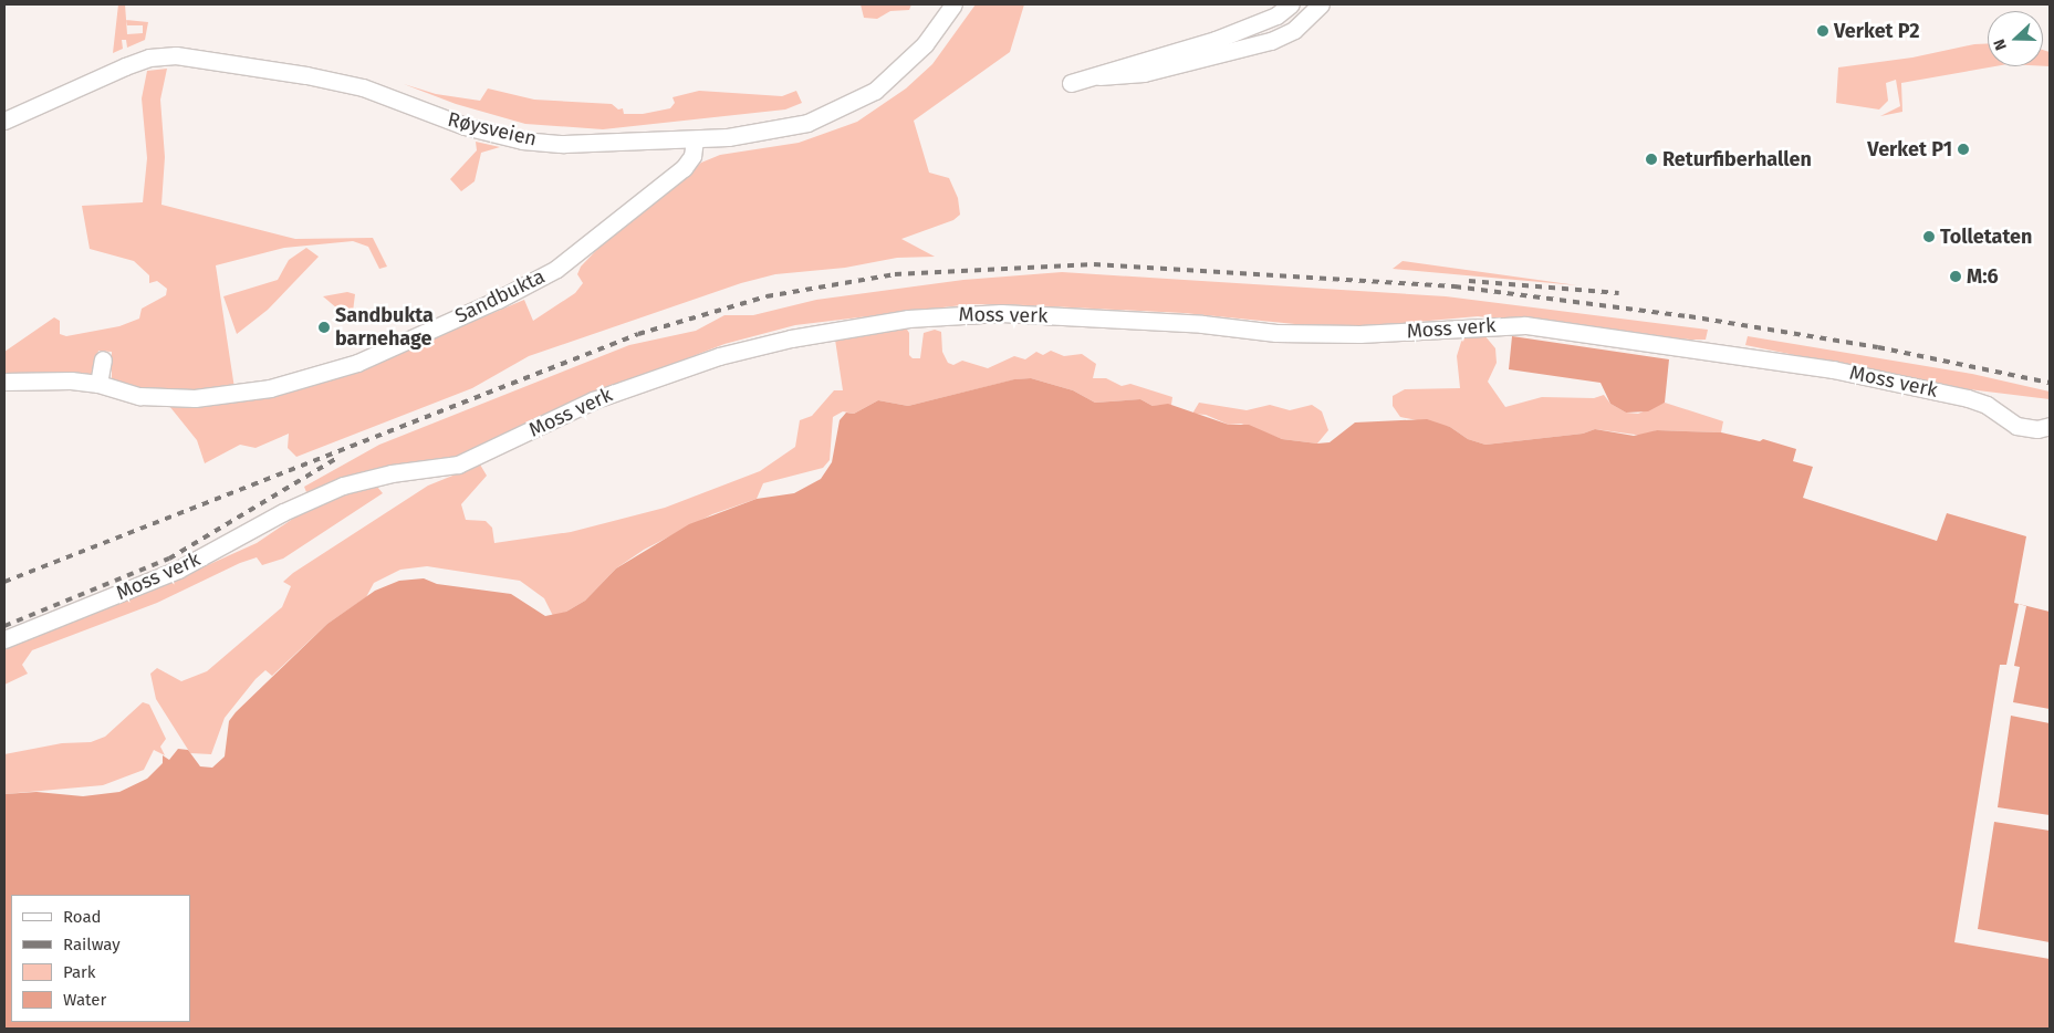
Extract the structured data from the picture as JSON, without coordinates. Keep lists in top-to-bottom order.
{
  "streets": {
    "street": ["Røysveien", "Sandbukta", "Moss verk"]
  },
  "crossings": [
    ["Røysveien", "Sandbukta"]
  ],
  "places": [
    "Verket P2",
    "Verket P1",
    "Returfiberhallen",
    "Tolletaten",
    "M:6",
    "Sandbukta barnehage"
  ],
  "legend": [
    "Road",
    "Railway",
    "Park",
    "Water"
  ],
  "north": "left"
}
